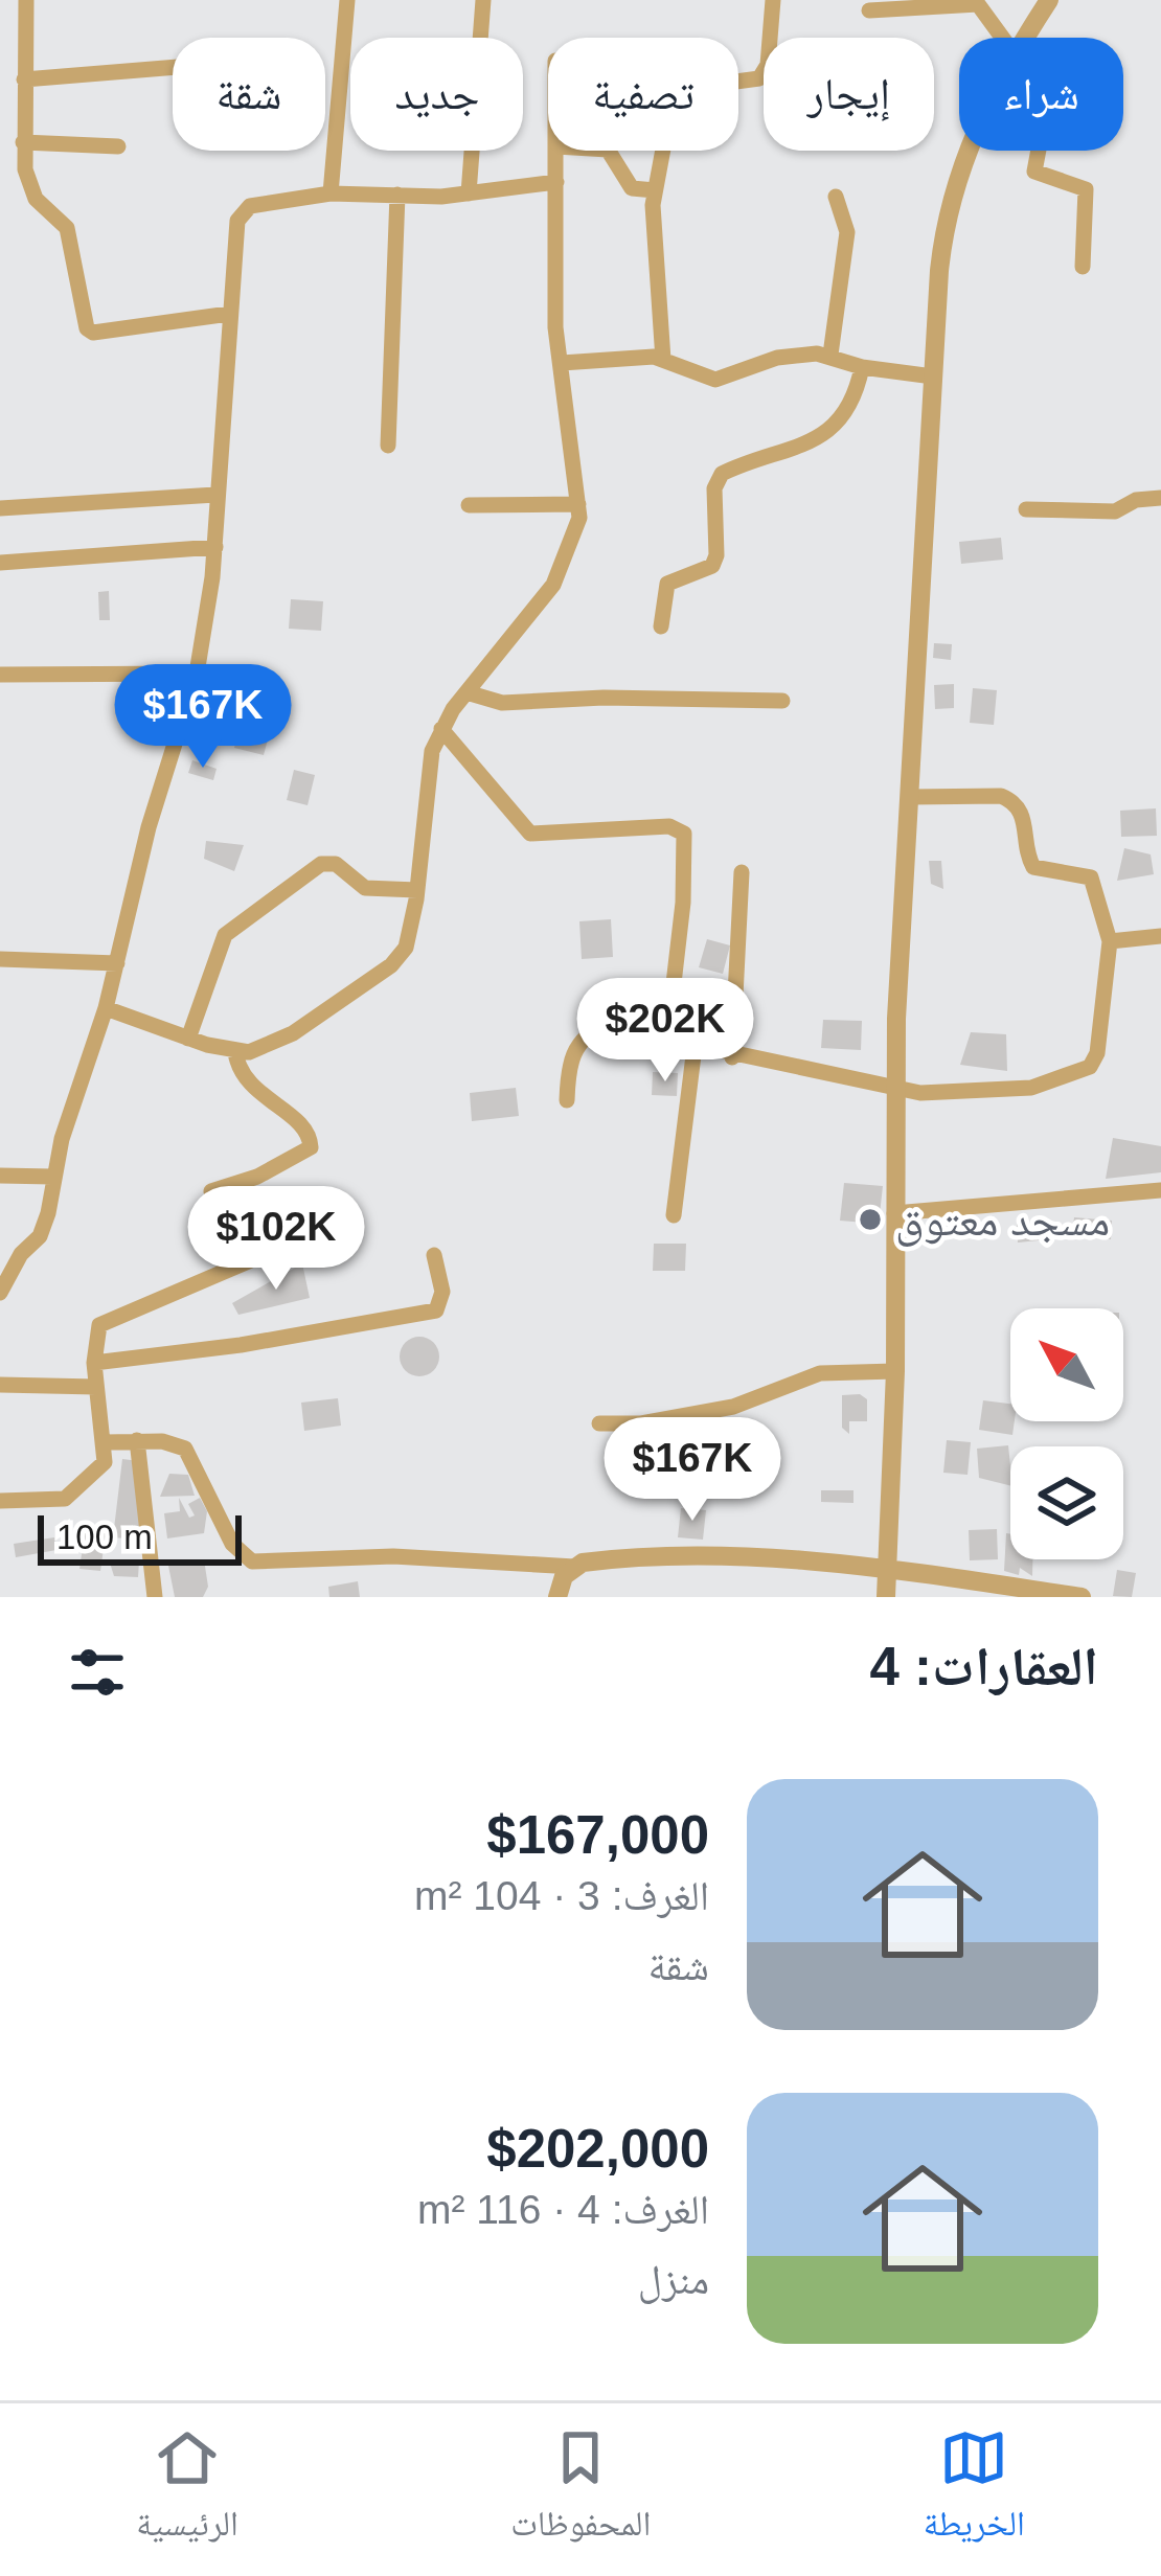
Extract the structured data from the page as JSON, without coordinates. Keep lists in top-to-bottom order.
{
  "places": ["مسجد معتوق"],
  "scale_bar": "100 m",
  "north": "top left",
  "page": {
    "chip": [
      "شراء",
      "إيجار",
      "تصفية",
      "جديد",
      "شقة"
    ],
    "price": [
      "$167K",
      "$202K",
      "$102K",
      "$167K"
    ],
    "scale": "100 m",
    "heading": "العقارات: 4",
    "list": [
      {
        "name": "$167,000",
        "note": "الغرف: 3 · 104 m² · شقة"
      },
      {
        "name": "$202,000",
        "note": "الغرف: 4 · 116 m² · منزل"
      }
    ],
    "tabs": ["الخريطة", "المحفوظات", "الرئيسية"]
  }
}
